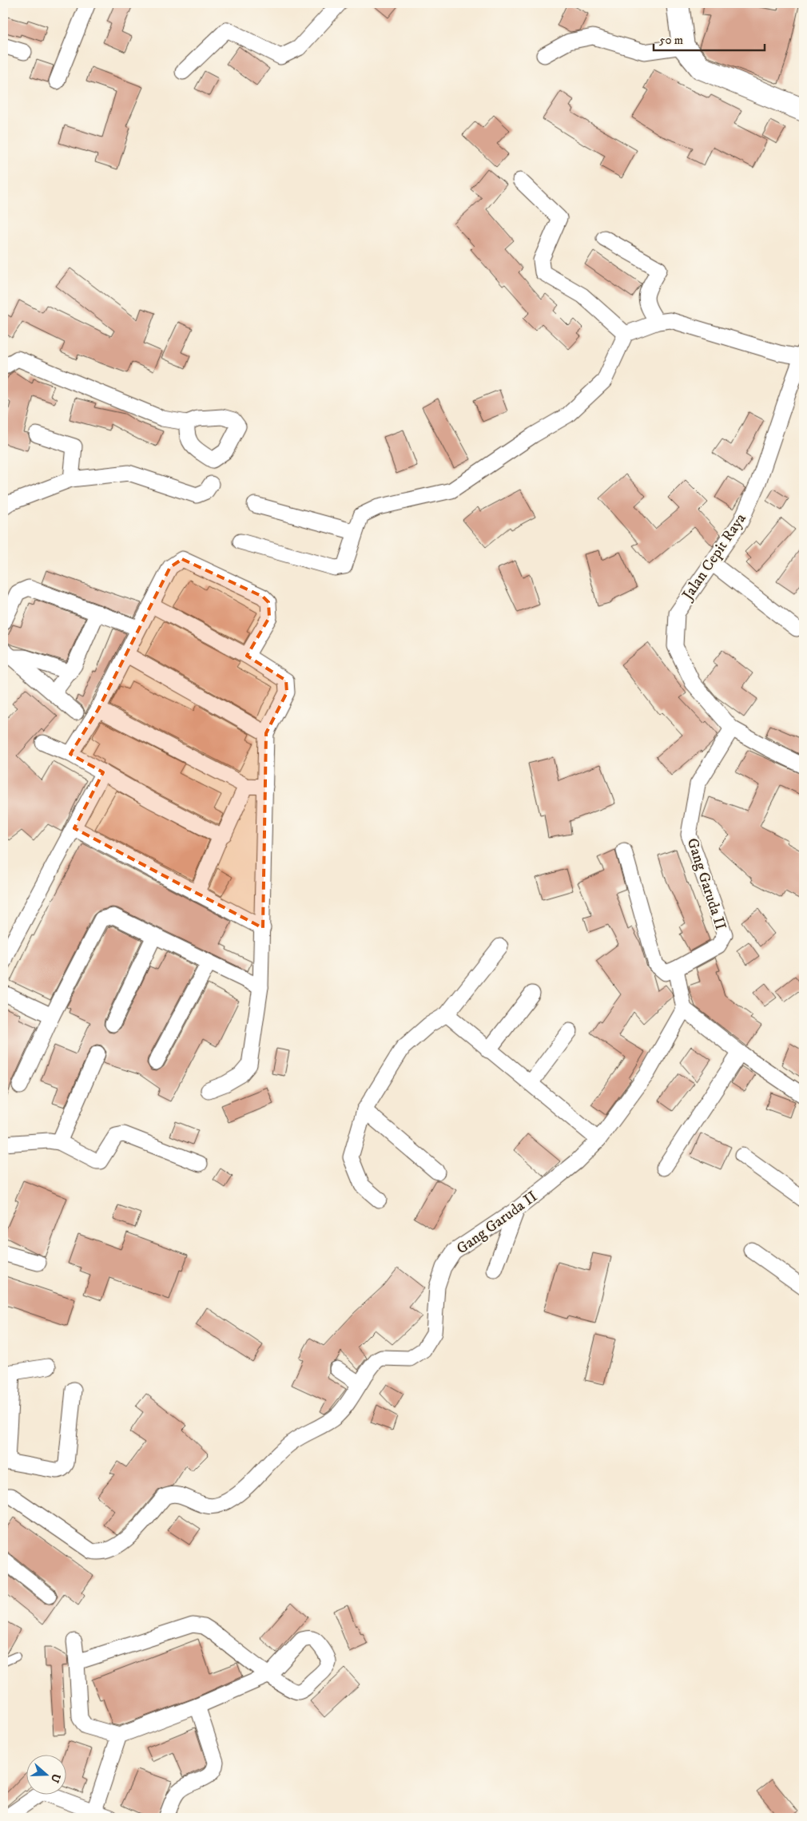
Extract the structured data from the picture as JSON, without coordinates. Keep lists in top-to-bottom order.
{
  "streets": {
    "street": ["Jalan Cepit Raya", "Gang Garuda II"]
  },
  "crossings": [
    ["Jalan Cepit Raya", "Gang Garuda II"]
  ],
  "scale_bar": "50 m",
  "north": "right"
}
